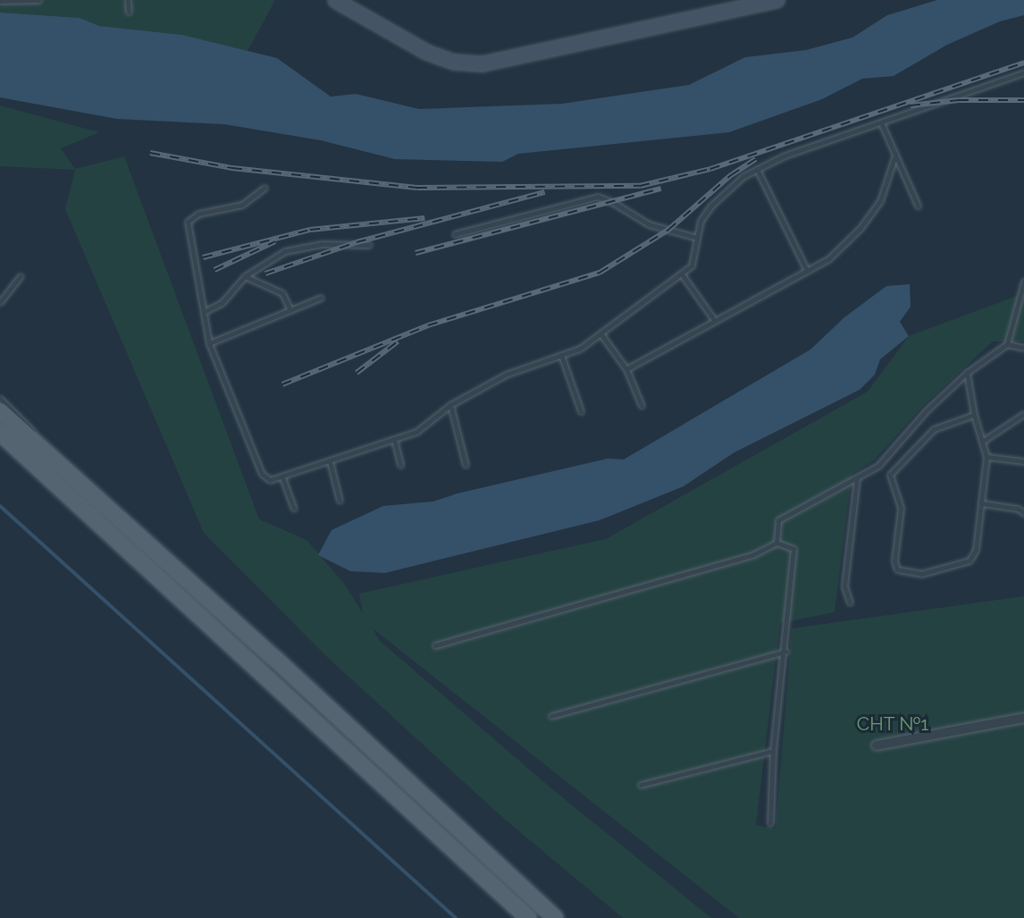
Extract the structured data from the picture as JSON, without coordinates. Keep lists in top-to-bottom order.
{
  "parks": ["СНТ №1"]
}
